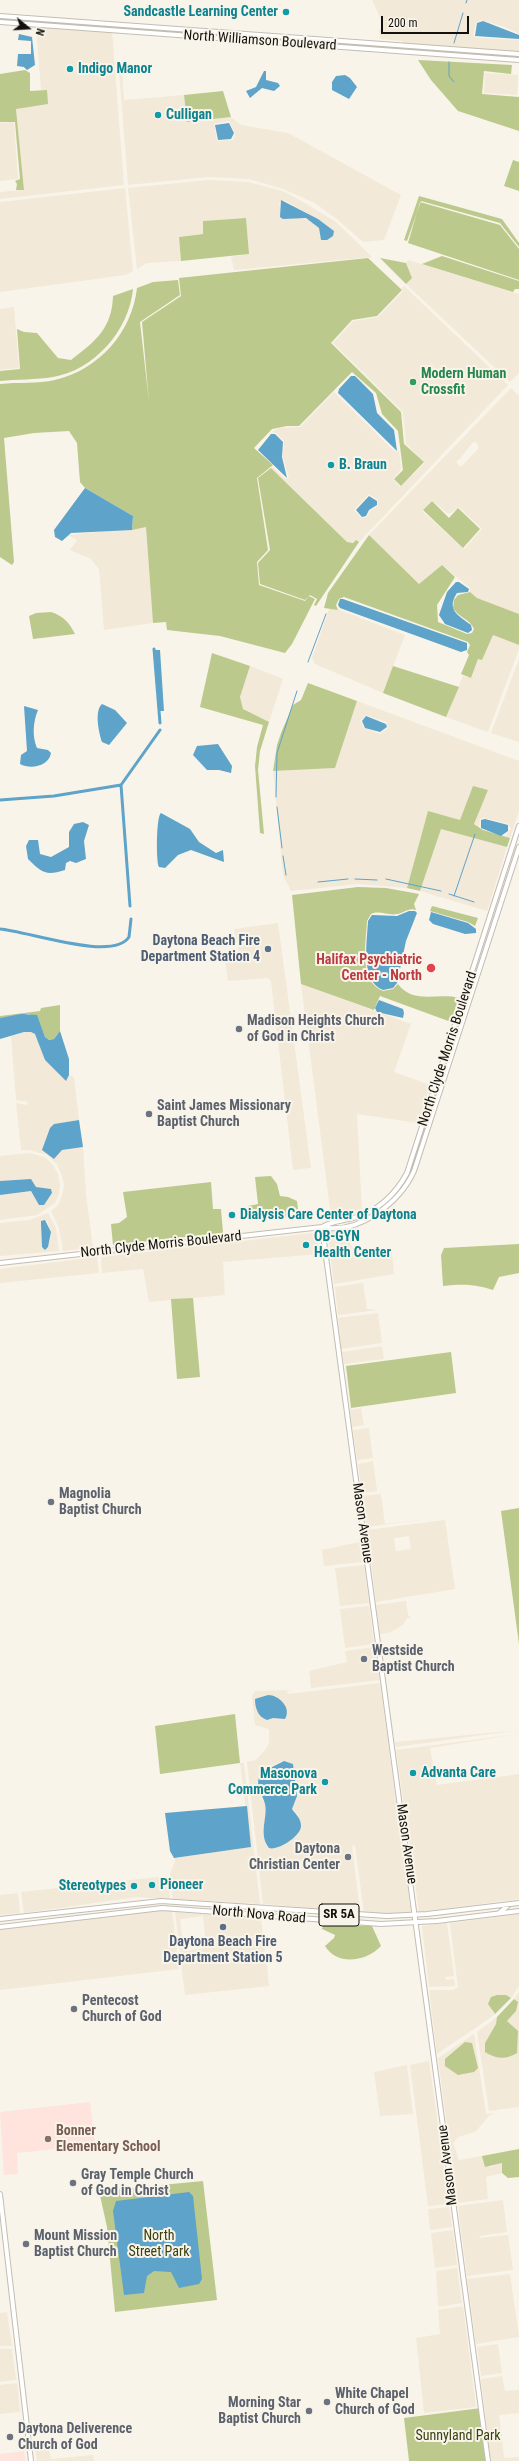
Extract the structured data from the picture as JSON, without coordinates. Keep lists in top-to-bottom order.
{
  "streets": {
    "main road": [
      "North Williamson Boulevard",
      "North Clyde Morris Boulevard",
      "Mason Avenue",
      "North Nova Road",
      "SR 5A"
    ]
  },
  "crossings": [
    ["North Clyde Morris Boulevard", "Mason Avenue"],
    ["Mason Avenue", "North Nova Road"]
  ],
  "parks": ["North Street Park", "Sunnyland Park"],
  "places": [
    "Sandcastle Learning Center",
    "Indigo Manor",
    "Culligan",
    "Modern Human Crossfit",
    "B. Braun",
    "Daytona Beach Fire Department Station 4",
    "Halifax Psychiatric Center - North",
    "Madison Heights Church of God in Christ",
    "Saint James Missionary Baptist Church",
    "Dialysis Care Center of Daytona",
    "OB-GYN Health Center",
    "Magnolia Baptist Church",
    "Westside Baptist Church",
    "Advanta Care",
    "Masonova Commerce Park",
    "Daytona Christian Center",
    "Pioneer",
    "Stereotypes",
    "Daytona Beach Fire Department Station 5",
    "Pentecost Church of God",
    "Bonner Elementary School",
    "Gray Temple Church of God in Christ",
    "Mount Mission Baptist Church",
    "White Chapel Church of God",
    "Morning Star Baptist Church",
    "Daytona Deliverence Church of God"
  ],
  "scale_bar": "200 m",
  "north": "right"
}
